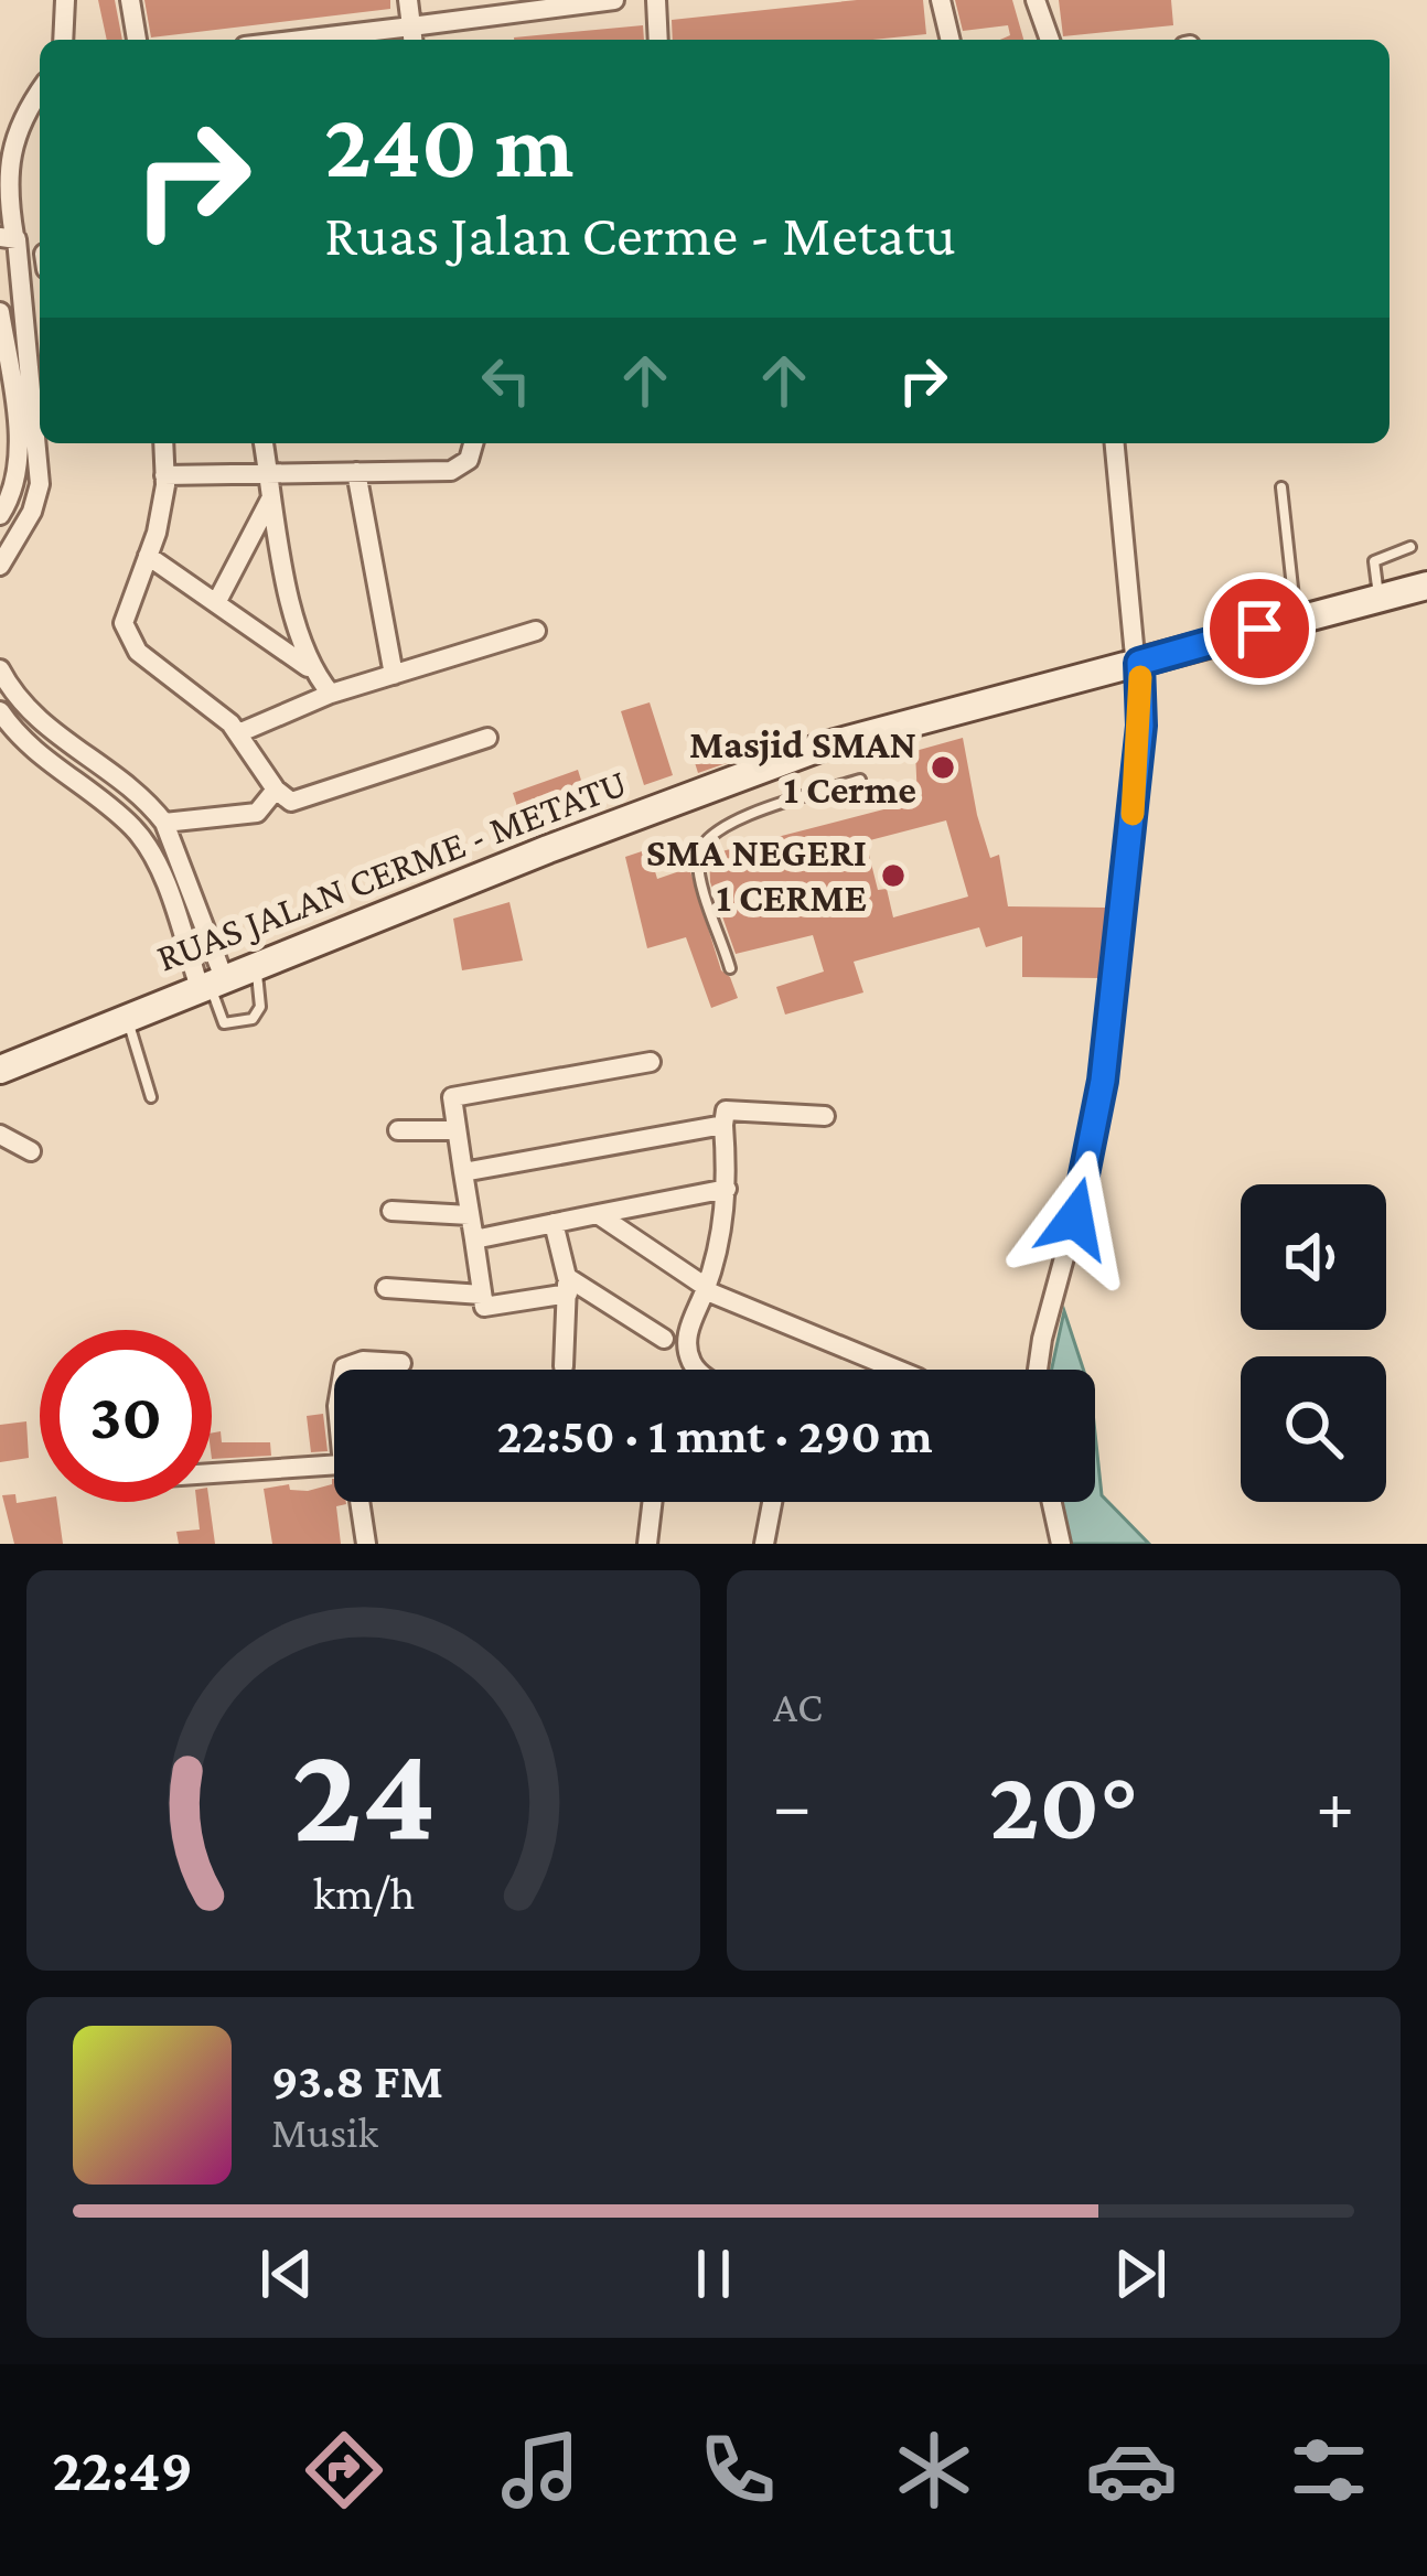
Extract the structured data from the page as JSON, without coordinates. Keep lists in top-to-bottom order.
{
  "streets": {
    "main road": ["RUAS JALAN CERME - METATU"]
  },
  "places": ["Masjid SMAN 1 Cerme", "SMA NEGERI 1 CERME"],
  "page": {
    "turn": ["240 m", "Ruas Jalan Cerme - Metatu"],
    "limit": "30",
    "trip": "22:50 · 1 mnt · 290 m",
    "tile": "AC",
    "heat": ["−", "20°", "+"],
    "song": ["93.8 FM", "Musik"],
    "tabs": "22:49",
    "gauge": ["24", "km/h"]
  }
}
